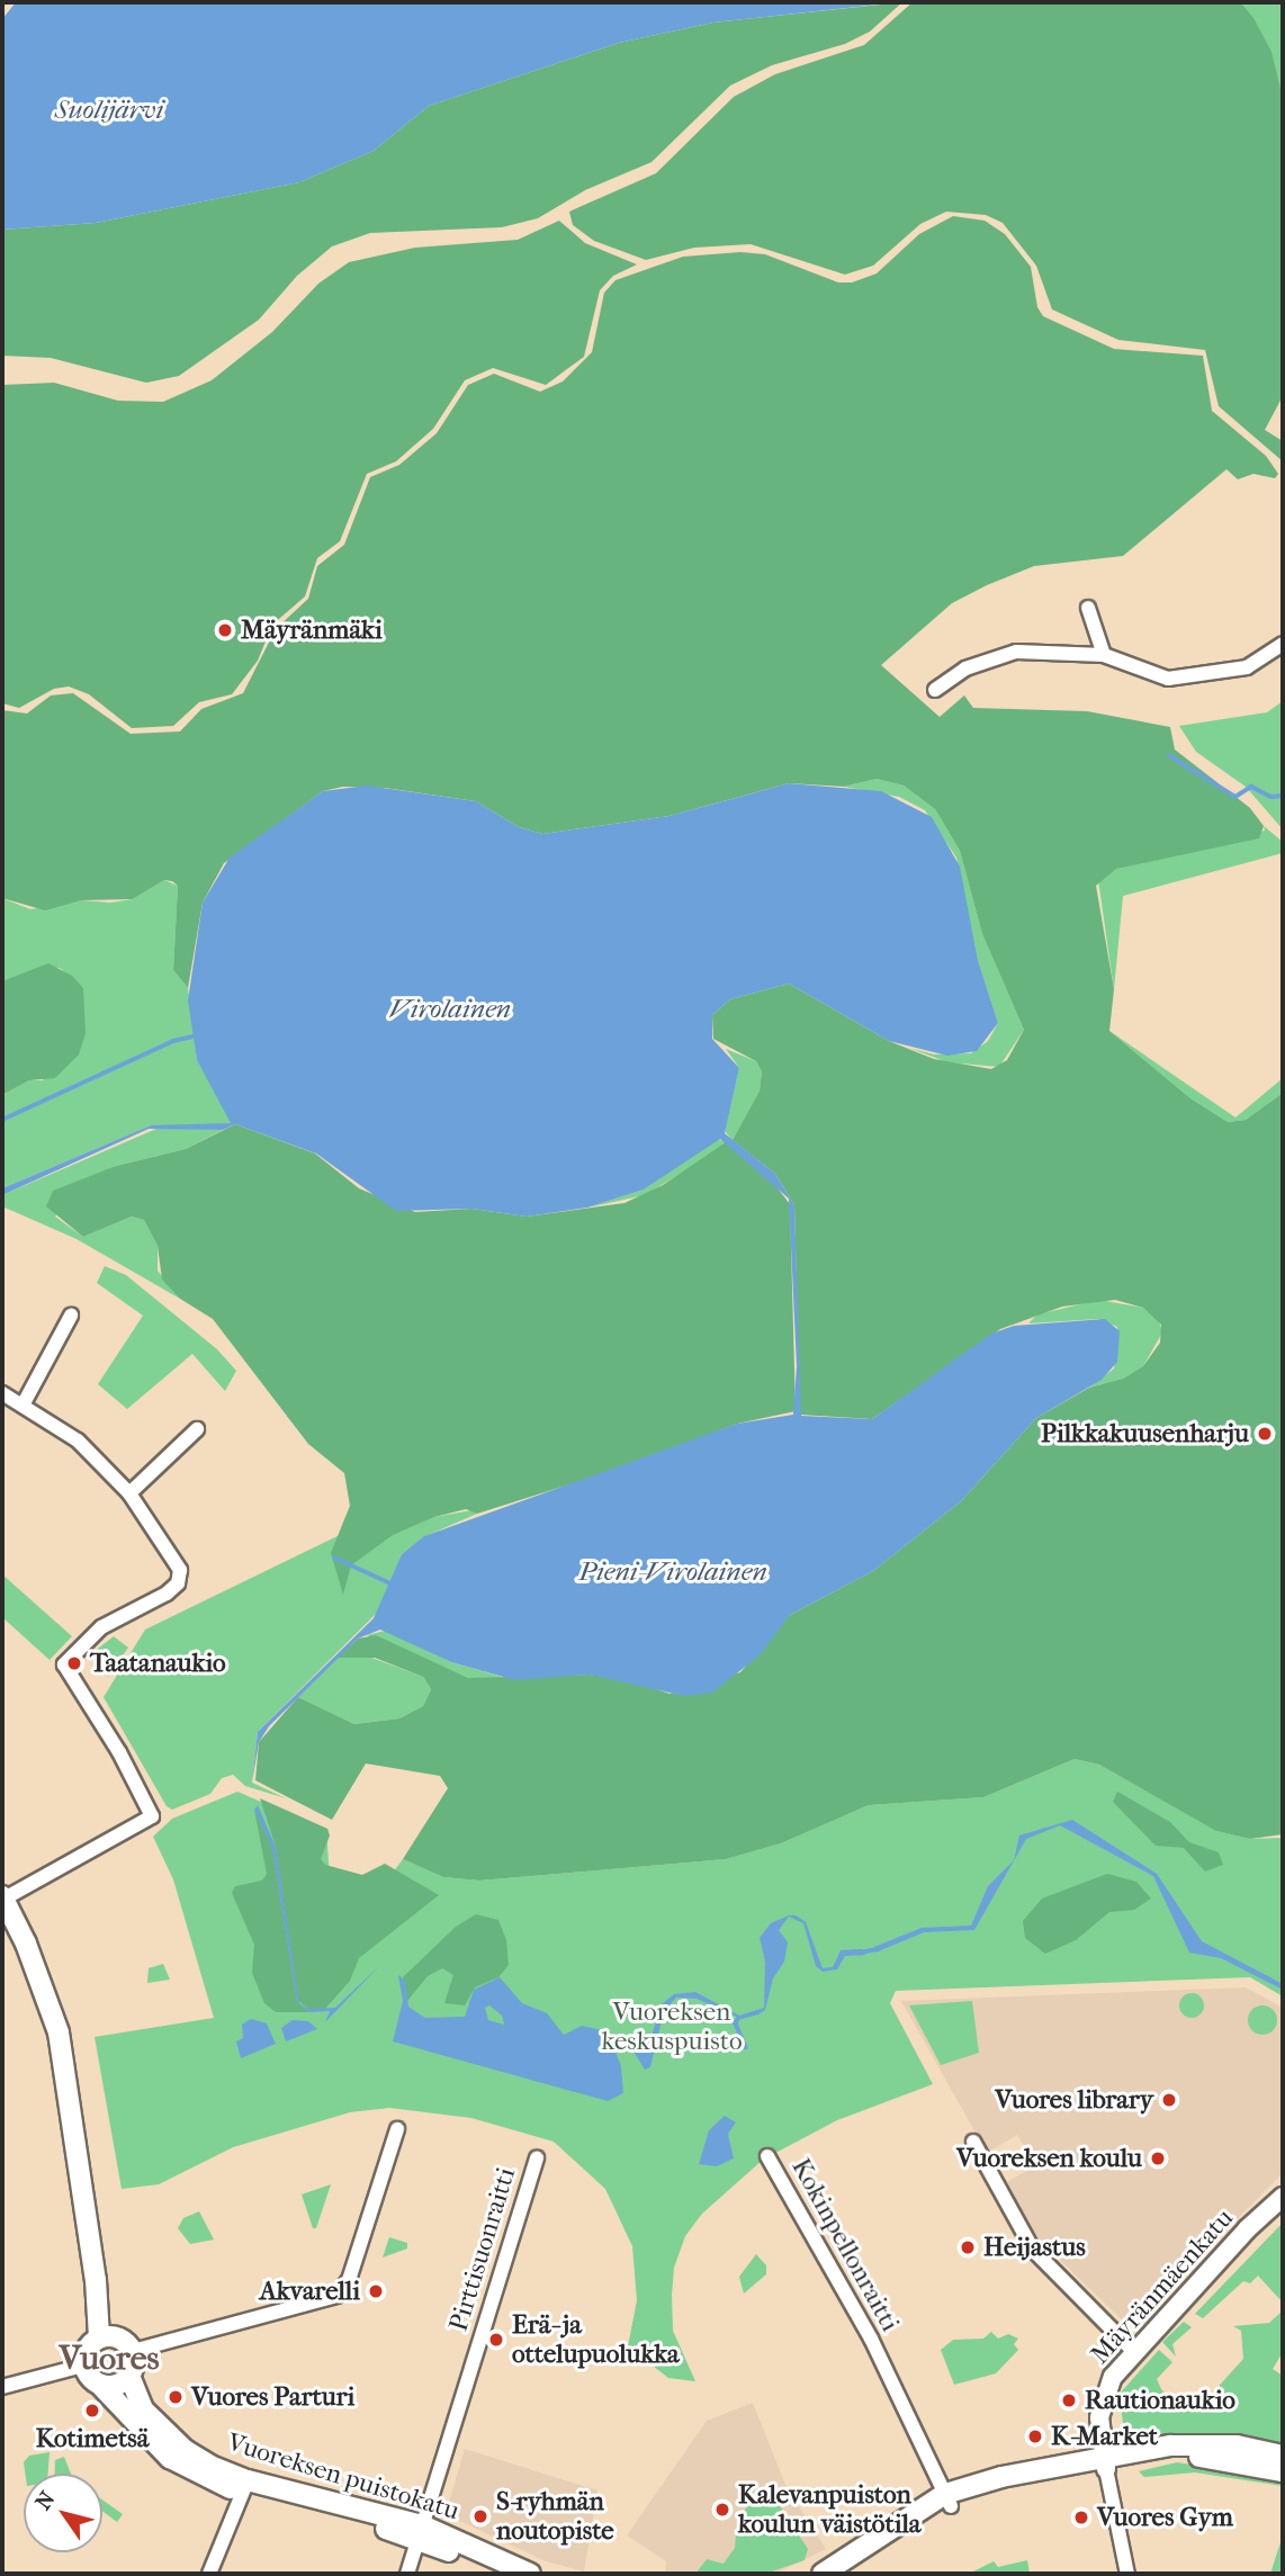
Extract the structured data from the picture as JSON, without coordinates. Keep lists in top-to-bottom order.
{
  "streets": {
    "main road": ["Vuoreksen puistokatu"],
    "street": ["Kokinpellonraitti", "Pirttisuonraitti", "Mäyränmäenkatu"]
  },
  "crossings": [
    ["Pirttisuonraitti", "Vuoreksen puistokatu"]
  ],
  "districts": ["Vuores"],
  "water": ["Suolijärvi", "Virolainen", "Pieni-Virolainen"],
  "parks": ["Vuoreksen keskuspuisto"],
  "places": [
    "Mäyränmäki",
    "Pilkkakuusenharju",
    "Taatanaukio",
    "Vuores library",
    "Vuoreksen koulu",
    "Heijastus",
    "Akvarelli",
    "Erä- ja ottelupuolukka",
    "Vuores Parturi",
    "Rautionaukio",
    "Kotimetsä",
    "K-Market",
    "Kalevanpuiston koulun väistötila",
    "S-ryhmän noutopiste",
    "Vuores Gym"
  ],
  "north": "top left"
}
